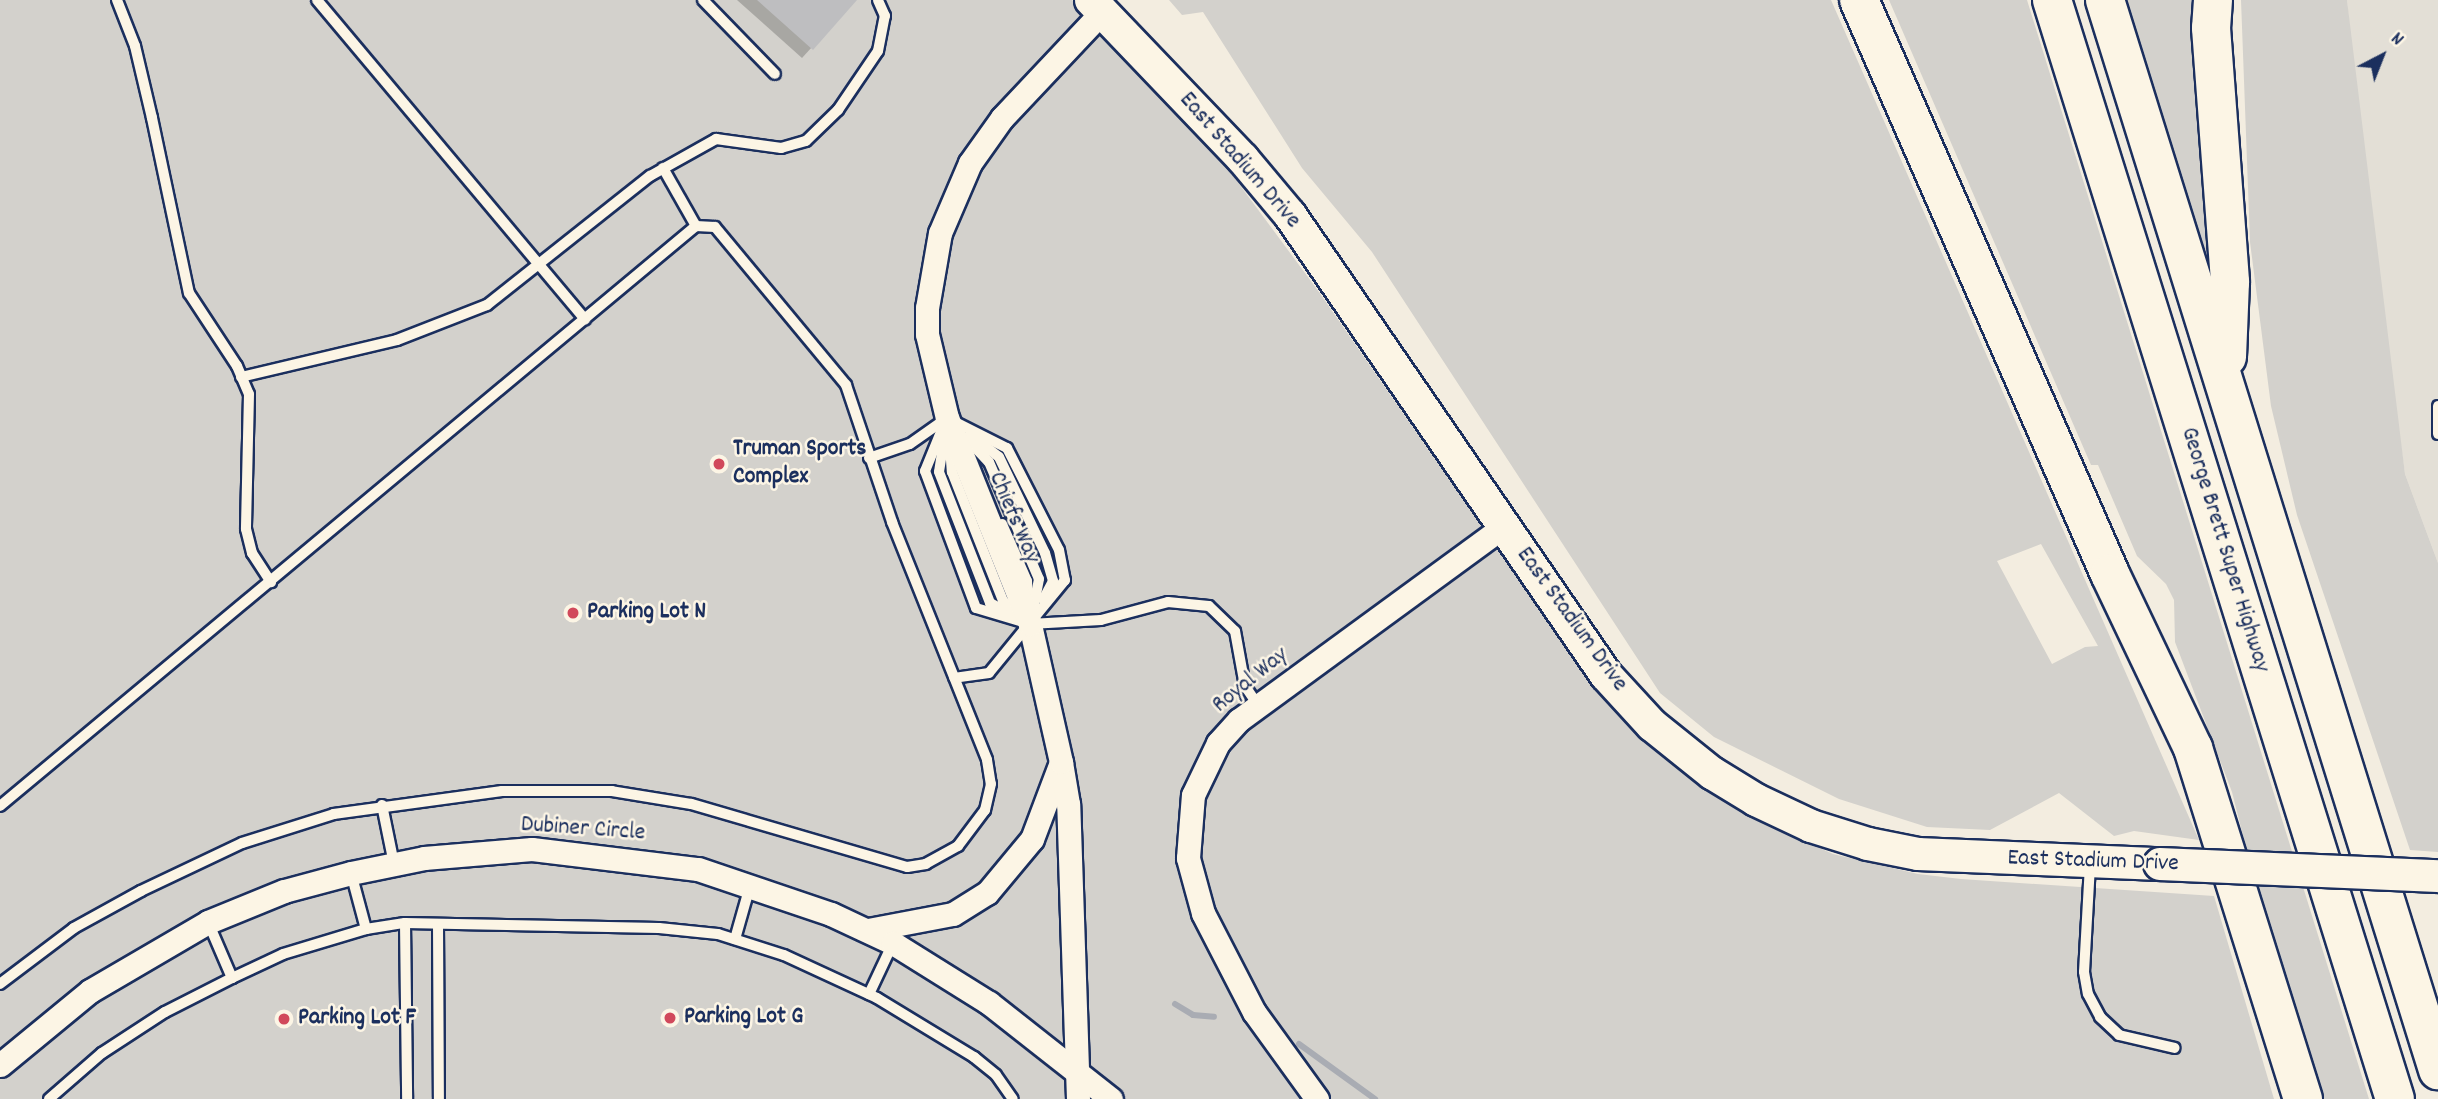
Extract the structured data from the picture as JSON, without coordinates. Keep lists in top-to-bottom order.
{
  "streets": {
    "highway": ["George Brett Super Highway"],
    "main road": ["East Stadium Drive"],
    "street": ["Chiefs Way", "Royal Way", "Dubiner Circle"]
  },
  "crossings": [
    ["East Stadium Drive", "Chiefs Way"],
    ["East Stadium Drive", "Royal Way"],
    ["Chiefs Way", "Dubiner Circle"]
  ],
  "places": [
    "Truman Sports Complex",
    "Parking Lot N",
    "Parking Lot G",
    "Parking Lot F"
  ],
  "north": "top right"
}
